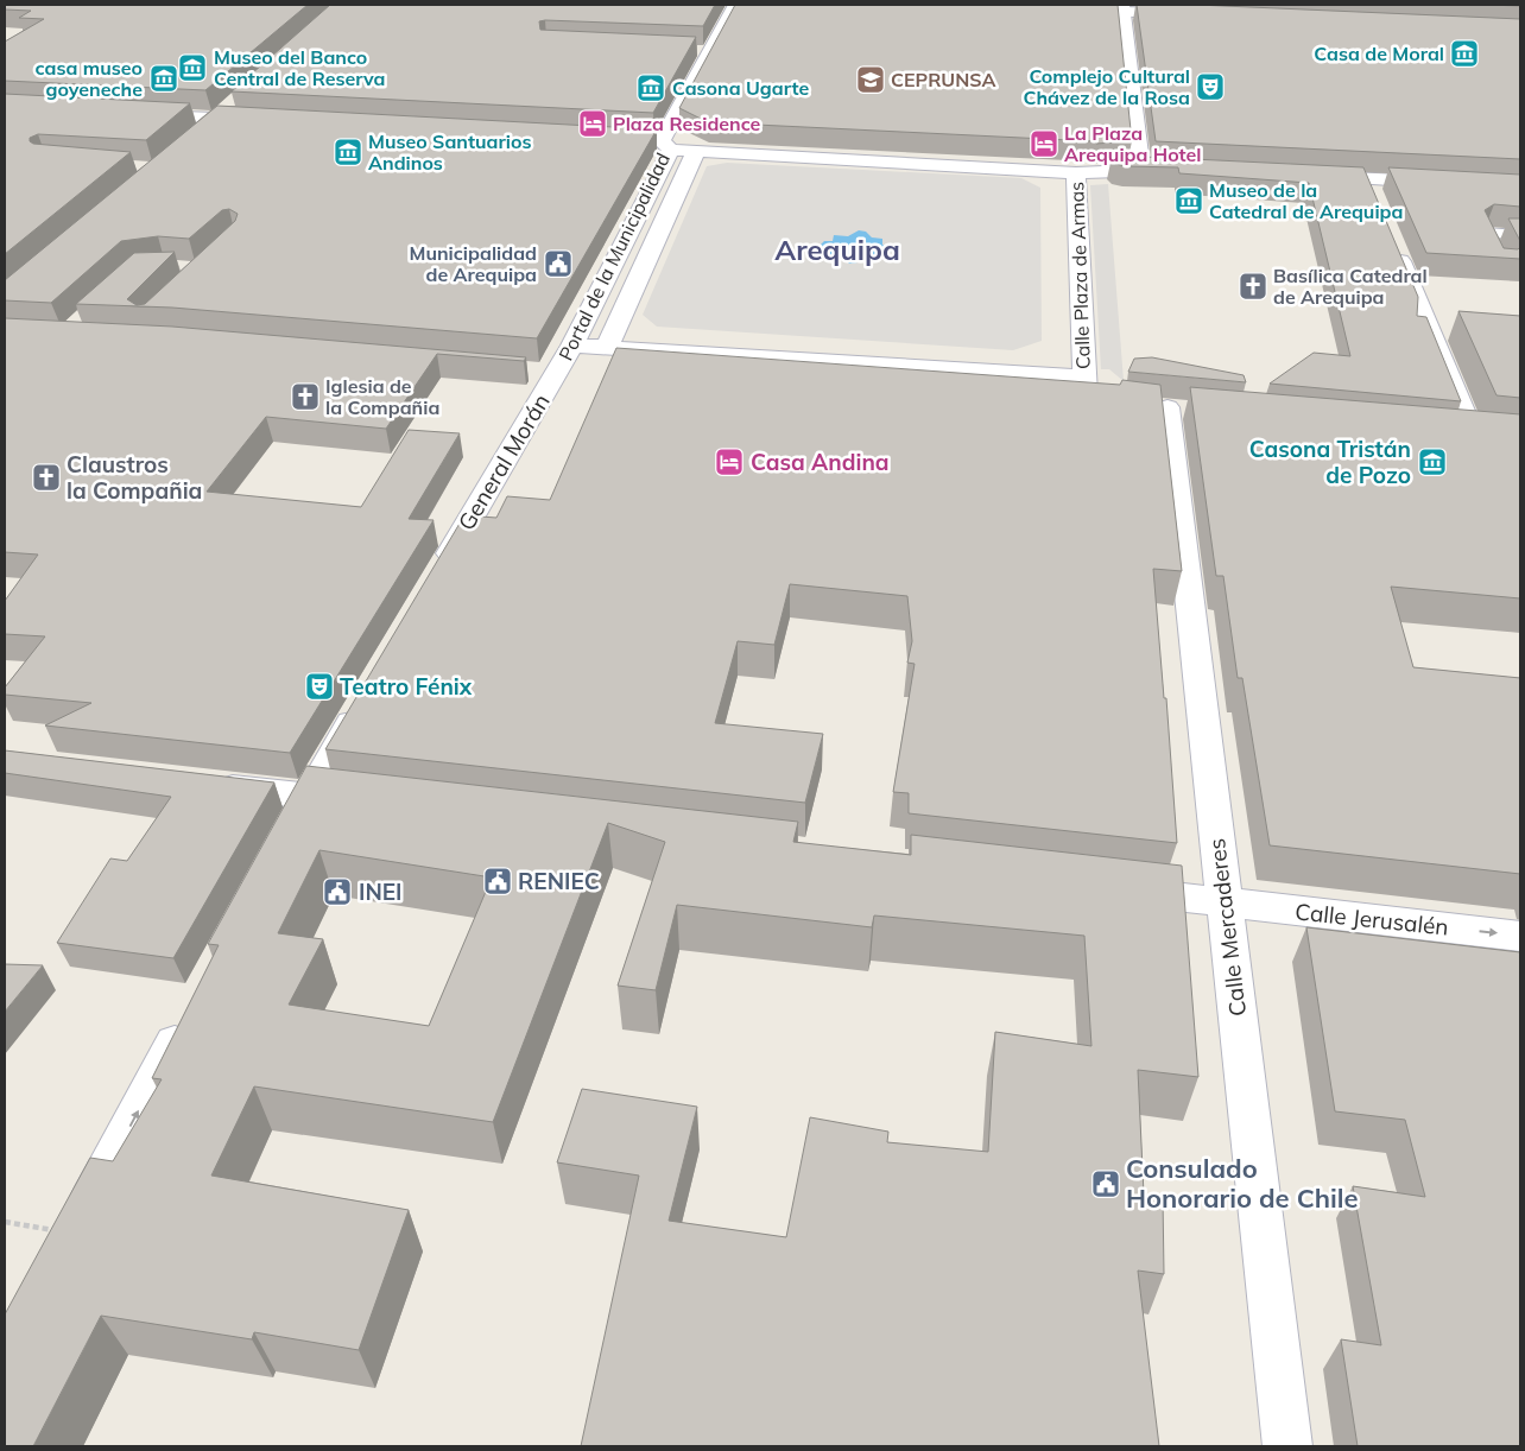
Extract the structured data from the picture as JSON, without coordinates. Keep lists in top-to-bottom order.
{
  "streets": {
    "street": [
      "Portal de la Municipalidad",
      "Calle Plaza de Armas",
      "General Morán",
      "Calle Jerusalén",
      "Calle Mercaderes"
    ]
  },
  "crossings": [
    ["Portal de la Municipalidad", "Calle Plaza de Armas"],
    ["Portal de la Municipalidad", "General Morán"],
    ["Calle Plaza de Armas", "Calle Mercaderes"],
    ["Calle Jerusalén", "Calle Mercaderes"]
  ],
  "one_way": ["Calle Jerusalén"],
  "districts": ["Arequipa"],
  "places": {
    "museum": [
      "Casa de Moral",
      "Museo del Banco Central de Reserva",
      "casa museo goyeneche",
      "Casona Ugarte",
      "Museo Santuarios Andinos",
      "Museo de la Catedral de Arequipa",
      "Casona Tristán de Pozo"
    ],
    "school or university": ["CEPRUNSA"],
    "theatre": ["Complejo Cultural Chávez de la Rosa", "Teatro Fénix"],
    "hotel": ["Plaza Residence", "La Plaza Arequipa Hotel", "Casa Andina"],
    "public building": [
      "Municipalidad de Arequipa",
      "RENIEC",
      "INEI",
      "Consulado Honorario de Chile"
    ],
    "church": ["Basílica Catedral de Arequipa", "Iglesia de la Compañia", "Claustros la Compañia"]
  }
}
